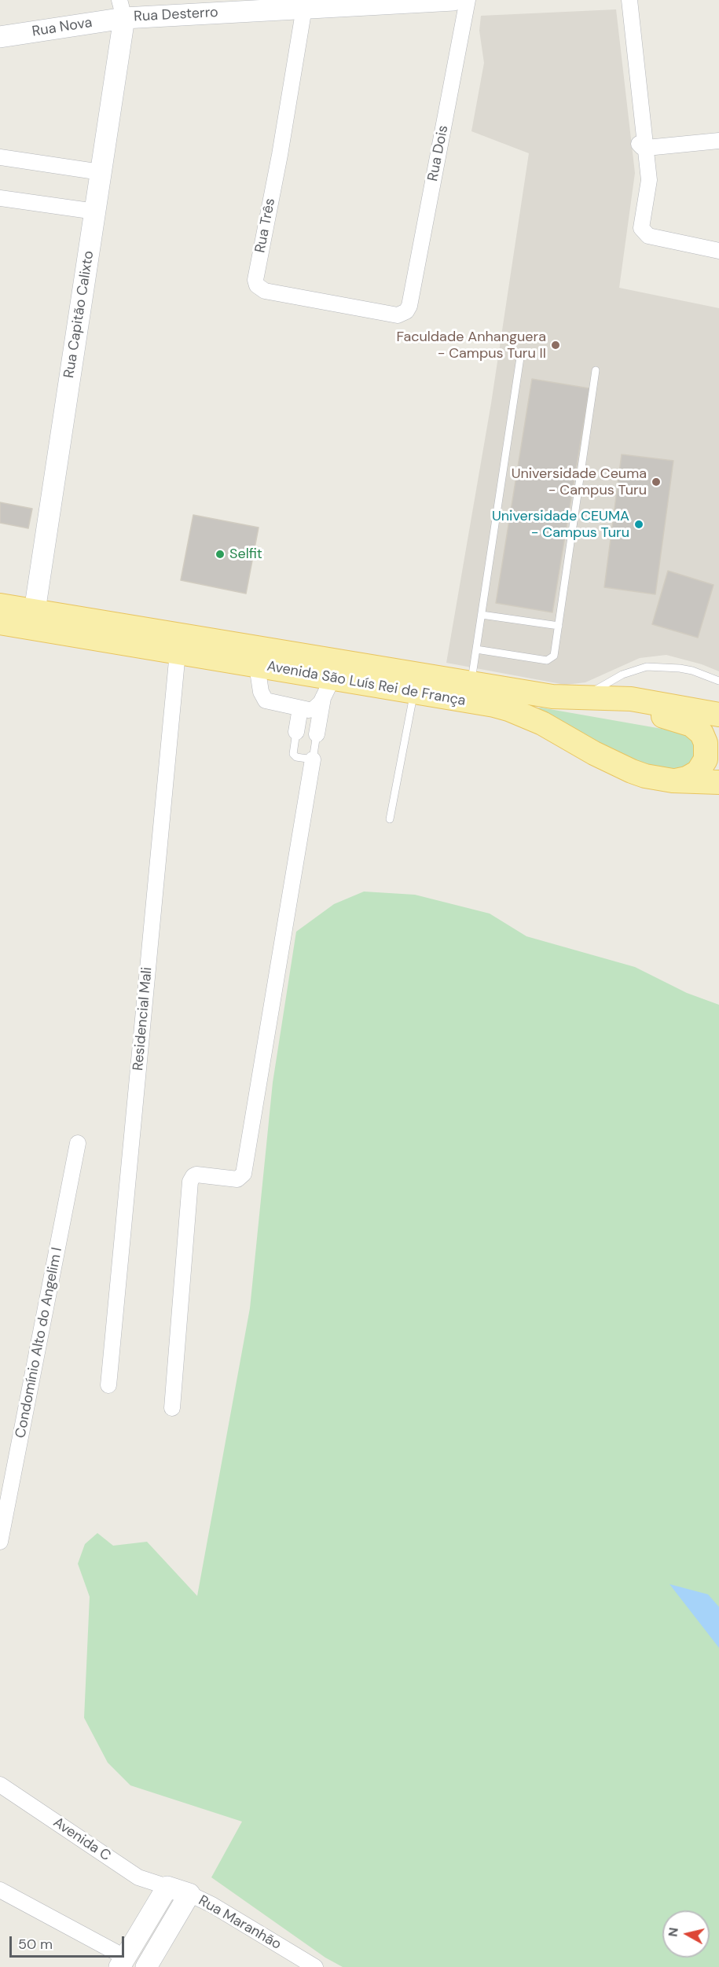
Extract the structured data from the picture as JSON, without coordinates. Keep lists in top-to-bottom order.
{
  "streets": {
    "main road": ["Avenida São Luís Rei de França"],
    "street": [
      "Rua Desterro",
      "Rua Nova",
      "Rua Dois",
      "Rua Três",
      "Rua Capitão Calixto",
      "Residencial Mali",
      "Condomínio Alto do Angelim I",
      "Avenida C",
      "Rua Maranhão"
    ]
  },
  "crossings": [
    ["Rua Desterro", "Rua Nova"],
    ["Rua Desterro", "Rua Três"],
    ["Rua Desterro", "Rua Capitão Calixto"],
    ["Rua Nova", "Rua Capitão Calixto"],
    ["Rua Dois", "Rua Três"],
    ["Rua Capitão Calixto", "Avenida São Luís Rei de França"],
    ["Avenida São Luís Rei de França", "Residencial Mali"],
    ["Avenida C", "Rua Maranhão"]
  ],
  "places": [
    "Faculdade Anhanguera - Campus Turu II",
    "Universidade Ceuma - Campus Turu",
    "Universidade CEUMA - Campus Turu",
    "Selfit"
  ],
  "scale_bar": "50 m",
  "north": "left"
}
